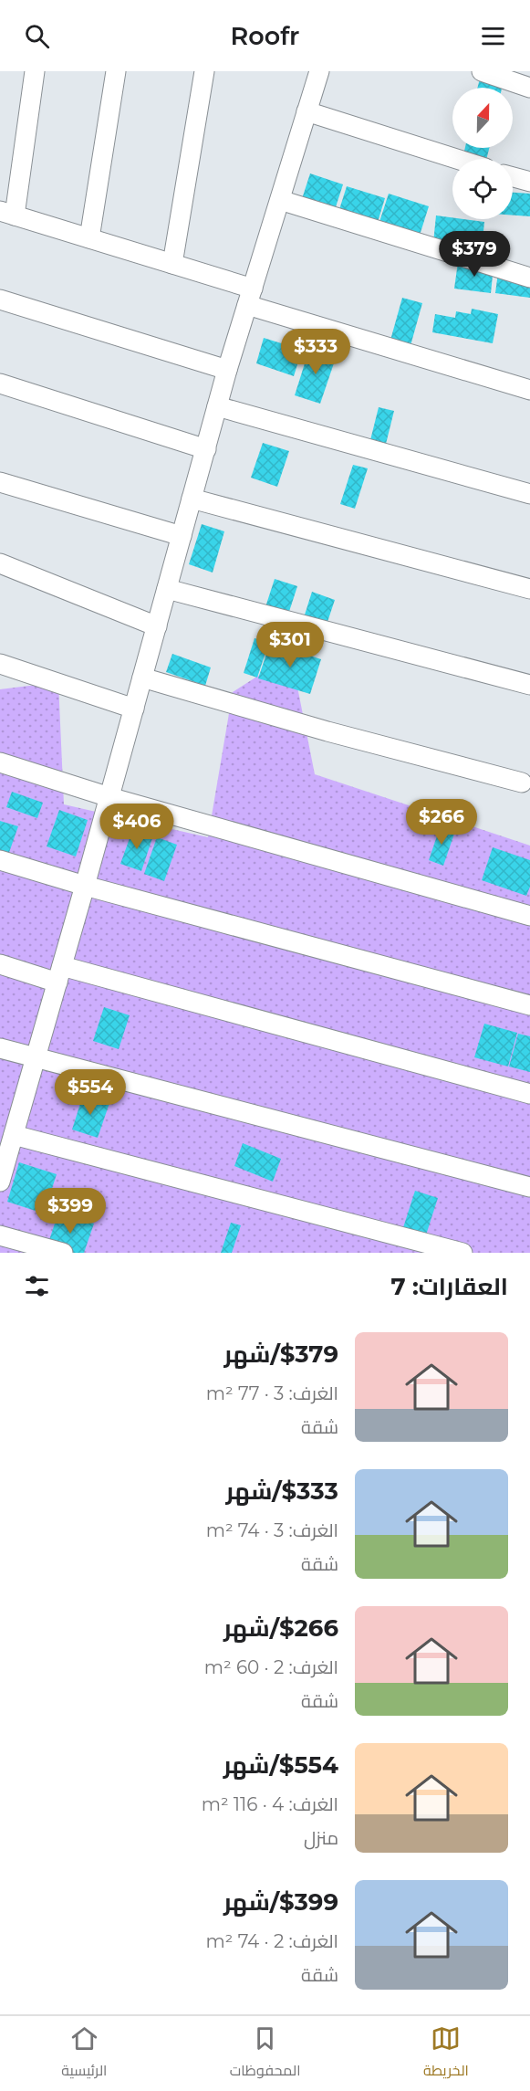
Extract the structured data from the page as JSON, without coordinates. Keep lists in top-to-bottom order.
{
  "north": "top",
  "page": {
    "header": "Roofr",
    "price": [
      "$379",
      "$333",
      "$301",
      "$266",
      "$406",
      "$554",
      "$399"
    ],
    "heading": "العقارات: 7",
    "list": [
      {
        "name": "$379/شهر",
        "note": "الغرف: 3 · 77 m² · شقة"
      },
      {
        "name": "$333/شهر",
        "note": "الغرف: 3 · 74 m² · شقة"
      },
      {
        "name": "$266/شهر",
        "note": "الغرف: 2 · 60 m² · شقة"
      },
      {
        "name": "$554/شهر",
        "note": "الغرف: 4 · 116 m² · منزل"
      },
      {
        "name": "$399/شهر",
        "note": "الغرف: 2 · 74 m² · شقة"
      }
    ],
    "tabs": ["الخريطة", "المحفوظات", "الرئيسية"]
  }
}
